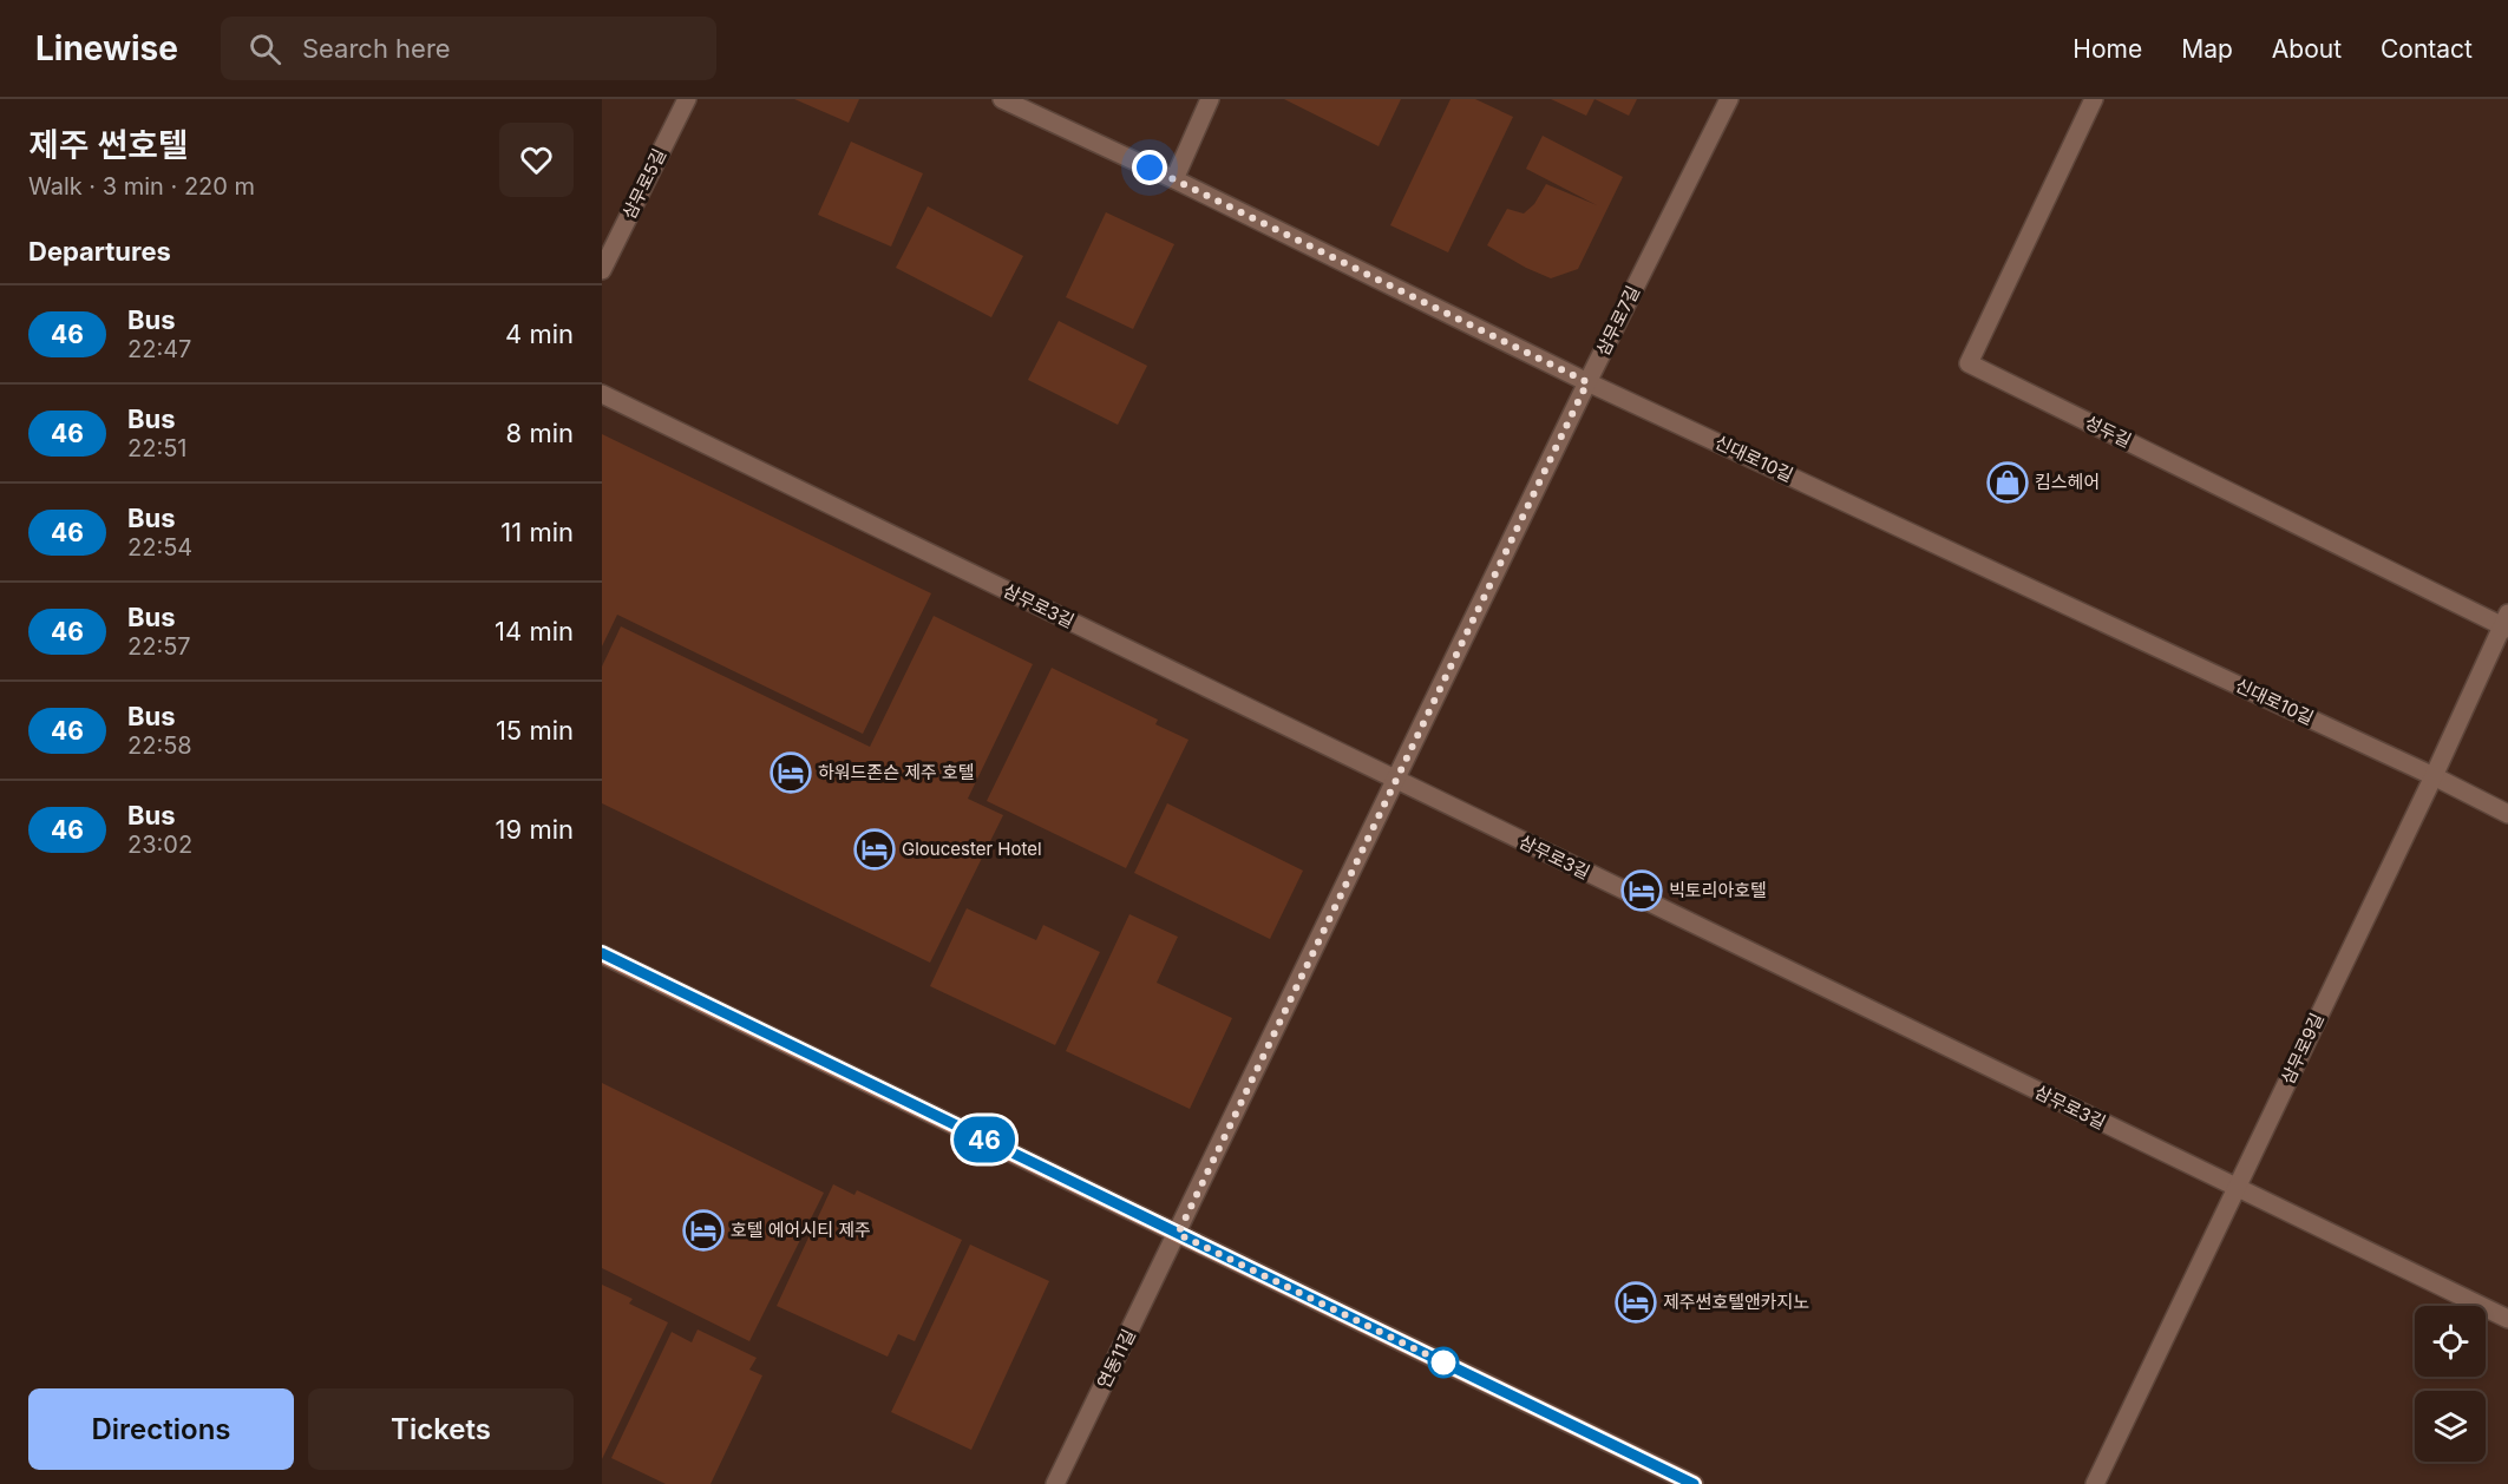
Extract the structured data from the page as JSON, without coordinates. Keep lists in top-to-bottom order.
{
  "streets": {
    "street": [
      "삼무로5길",
      "삼무로7길",
      "성두길",
      "신대로10길",
      "삼무로3길",
      "삼무로9길",
      "연동11길"
    ]
  },
  "crossings": [
    ["삼무로7길", "신대로10길"],
    ["삼무로7길", "삼무로3길"],
    ["삼무로7길", "연동11길"],
    ["성두길", "삼무로9길"],
    ["신대로10길", "삼무로9길"],
    ["삼무로3길", "삼무로9길"]
  ],
  "places": {
    "shop": ["킴스헤어"],
    "hotel": [
      "하워드존슨 제주 호텔",
      "Gloucester Hotel",
      "빅토리아호텔",
      "호텔 에어시티 제주",
      "제주썬호텔앤카지노"
    ]
  },
  "lines": ["bus line 46"],
  "page": {
    "header": "Linewise",
    "search": "Search here",
    "nav": [
      "Home",
      "Map",
      "About",
      "Contact"
    ],
    "heading": [
      ["제주 썬호텔", "Walk · 3 min · 220 m"],
      "Departures"
    ],
    "on_map": "46",
    "list": [
      {
        "mark": "46",
        "name": "Bus",
        "note": "22:47",
        "value": "4 min"
      },
      {
        "mark": "46",
        "name": "Bus",
        "note": "22:51",
        "value": "8 min"
      },
      {
        "mark": "46",
        "name": "Bus",
        "note": "22:54",
        "value": "11 min"
      },
      {
        "mark": "46",
        "name": "Bus",
        "note": "22:57",
        "value": "14 min"
      },
      {
        "mark": "46",
        "name": "Bus",
        "note": "22:58",
        "value": "15 min"
      },
      {
        "mark": "46",
        "name": "Bus",
        "note": "23:02",
        "value": "19 min"
      }
    ],
    "buttons": ["Directions", "Tickets"]
  }
}
